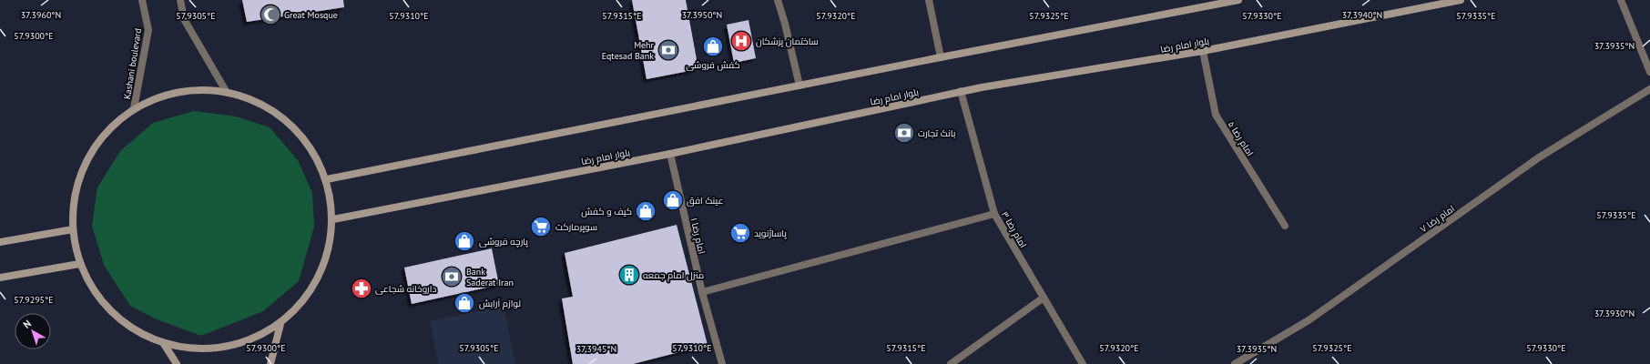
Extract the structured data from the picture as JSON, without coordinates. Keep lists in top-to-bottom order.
{
  "streets": {
    "main road": ["بلوار امام رضا"],
    "street": [
      "Kashani boulevard",
      "امام رضا ۵",
      "امام رضا ۷",
      "امام رضا ۳",
      "امام رضا ۱"
    ]
  },
  "crossings": [
    ["بلوار امام رضا", "امام رضا ۵"],
    ["بلوار امام رضا", "امام رضا ۳"],
    ["بلوار امام رضا", "امام رضا ۱"]
  ],
  "places": {
    "mosque": ["Great Mosque"],
    "hospital": ["ساختمان پزشکان"],
    "shop": [
      "کفش فروشی",
      "عینک افق",
      "کیف و کفش",
      "پارچه فروشی",
      "لوازم آرابش"
    ],
    "bank": ["Mehr Eqtesad Bank", "بانک تجارت", "Bank Saderat Iran"],
    "supermarket": ["سوپرمارکت", "پاساژنوید"],
    "building": ["منزل امام جمعه"],
    "pharmacy": ["داروخانه شجاعی"]
  },
  "north": "top left",
  "coordinates": [
    "37.3960°N",
    "37.3950°N",
    "37.3940°N",
    "57.9305°E",
    "57.9310°E",
    "57.9320°E",
    "57.9315°E",
    "57.9325°E",
    "57.9330°E",
    "57.9335°E",
    "57.9300°E",
    "37.3935°N",
    "57.9295°E",
    "37.3930°N",
    "37.3945°N"
  ]
}
